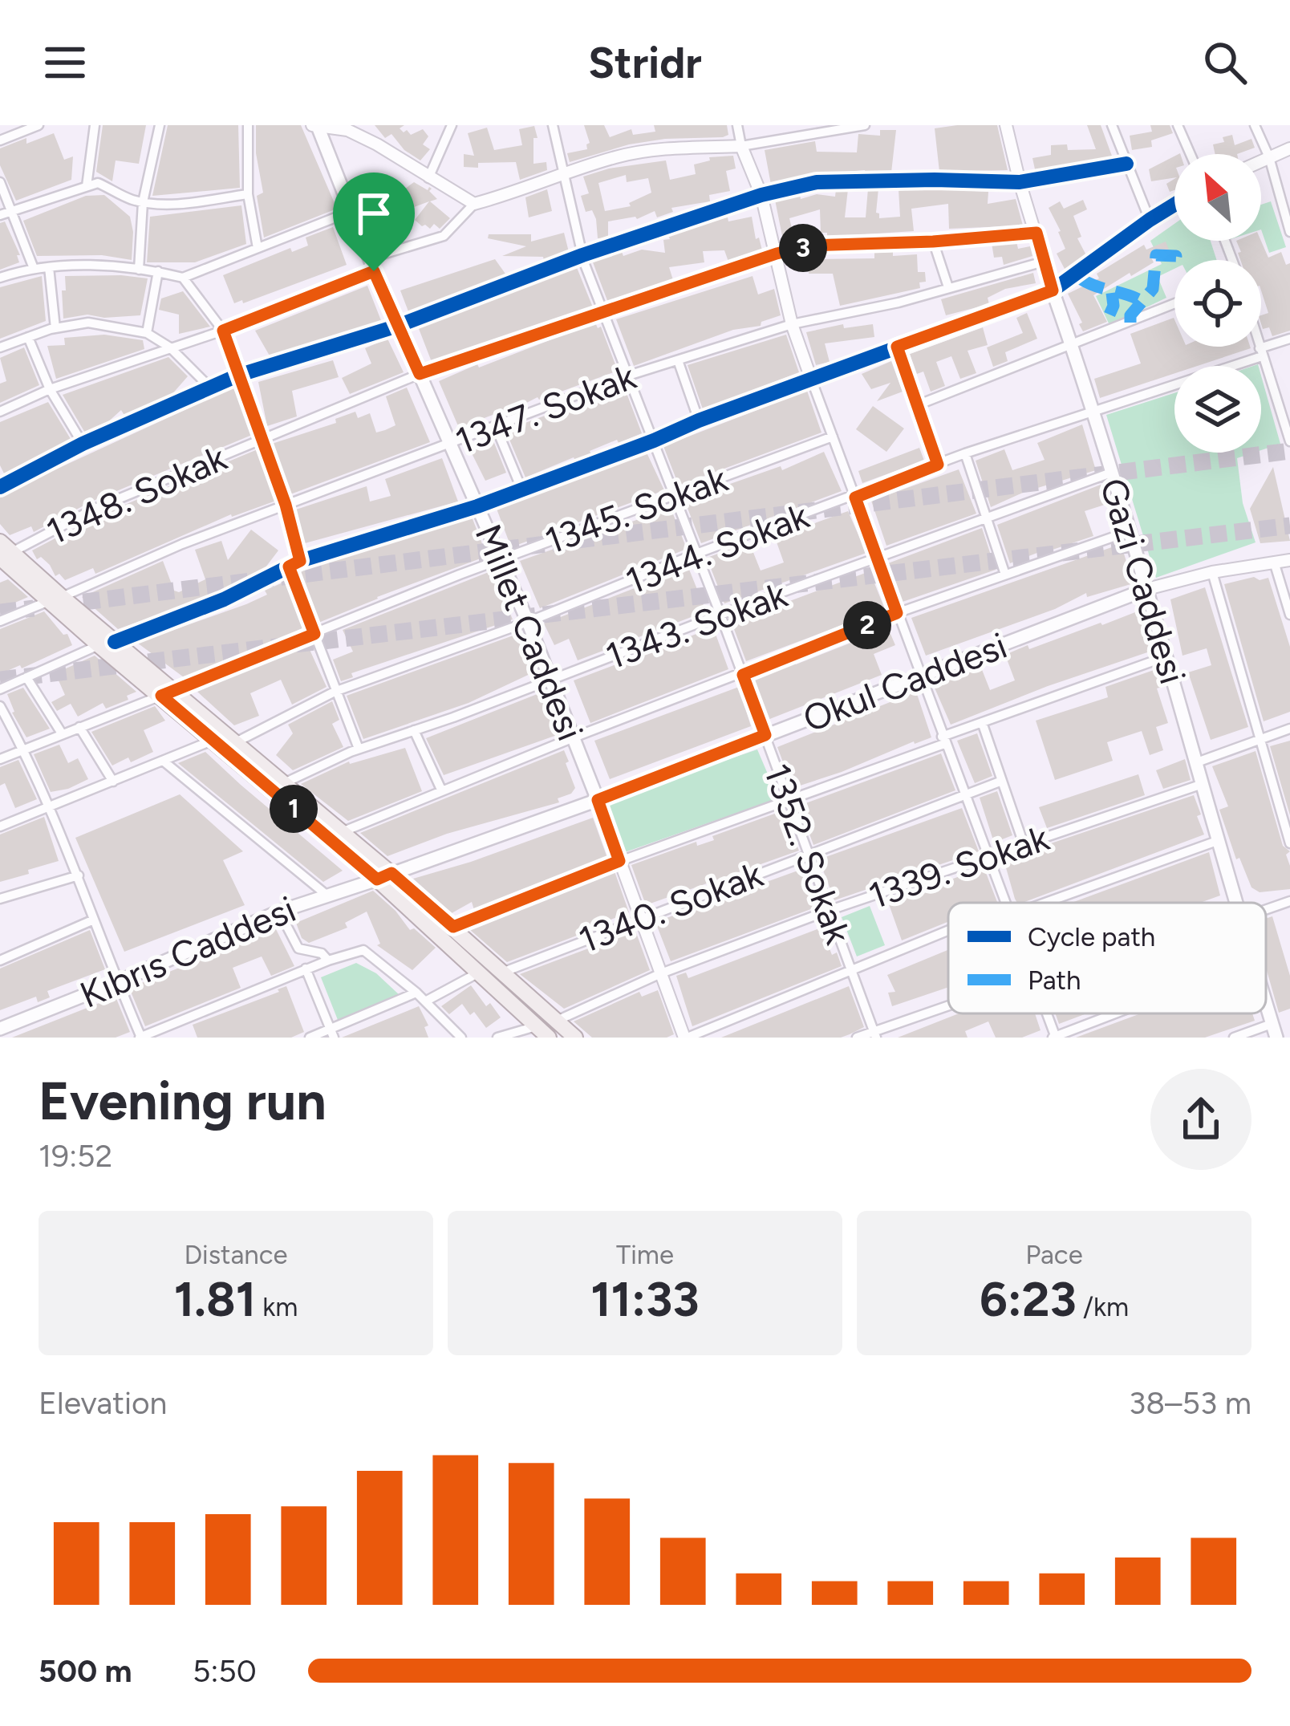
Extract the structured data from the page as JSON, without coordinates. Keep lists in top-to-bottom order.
{
  "streets": {
    "main road": [
      "Gazi Caddesi",
      "Millet Caddesi",
      "Okul Caddesi",
      "Kıbrıs Caddesi"
    ],
    "street": [
      "1347. Sokak",
      "1348. Sokak",
      "1345. Sokak",
      "1344. Sokak",
      "1343. Sokak",
      "1352. Sokak",
      "1339. Sokak",
      "1340. Sokak"
    ]
  },
  "crossings": [
    ["1347. Sokak", "Gazi Caddesi"],
    ["1347. Sokak", "Millet Caddesi"],
    ["1347. Sokak", "1352. Sokak"],
    ["1348. Sokak", "Gazi Caddesi"],
    ["1348. Sokak", "Millet Caddesi"],
    ["1348. Sokak", "1352. Sokak"],
    ["1345. Sokak", "Millet Caddesi"],
    ["1345. Sokak", "1352. Sokak"],
    ["1344. Sokak", "Gazi Caddesi"],
    ["1344. Sokak", "Millet Caddesi"],
    ["1344. Sokak", "1352. Sokak"],
    ["Gazi Caddesi", "1343. Sokak"],
    ["Gazi Caddesi", "Okul Caddesi"],
    ["Gazi Caddesi", "1339. Sokak"],
    ["1343. Sokak", "Millet Caddesi"],
    ["1343. Sokak", "1352. Sokak"],
    ["Millet Caddesi", "Okul Caddesi"],
    ["Millet Caddesi", "1339. Sokak"],
    ["Millet Caddesi", "1340. Sokak"],
    ["Okul Caddesi", "1352. Sokak"],
    ["Okul Caddesi", "Kıbrıs Caddesi"],
    ["1352. Sokak", "1339. Sokak"],
    ["1352. Sokak", "1340. Sokak"]
  ],
  "legend": ["Cycle path", "Path"],
  "north": "top left",
  "page": {
    "header": "Stridr",
    "pins": ["3", "2", "1"],
    "heading": ["Evening run", "19:52"],
    "stats": [
      ["Distance", "1.81 km"],
      ["Time", "11:33"],
      ["Pace", "6:23 /km"]
    ],
    "chart": ["Elevation", "38–53 m"],
    "list": [
      {
        "name": "500 m",
        "note": "5:50"
      }
    ]
  }
}
